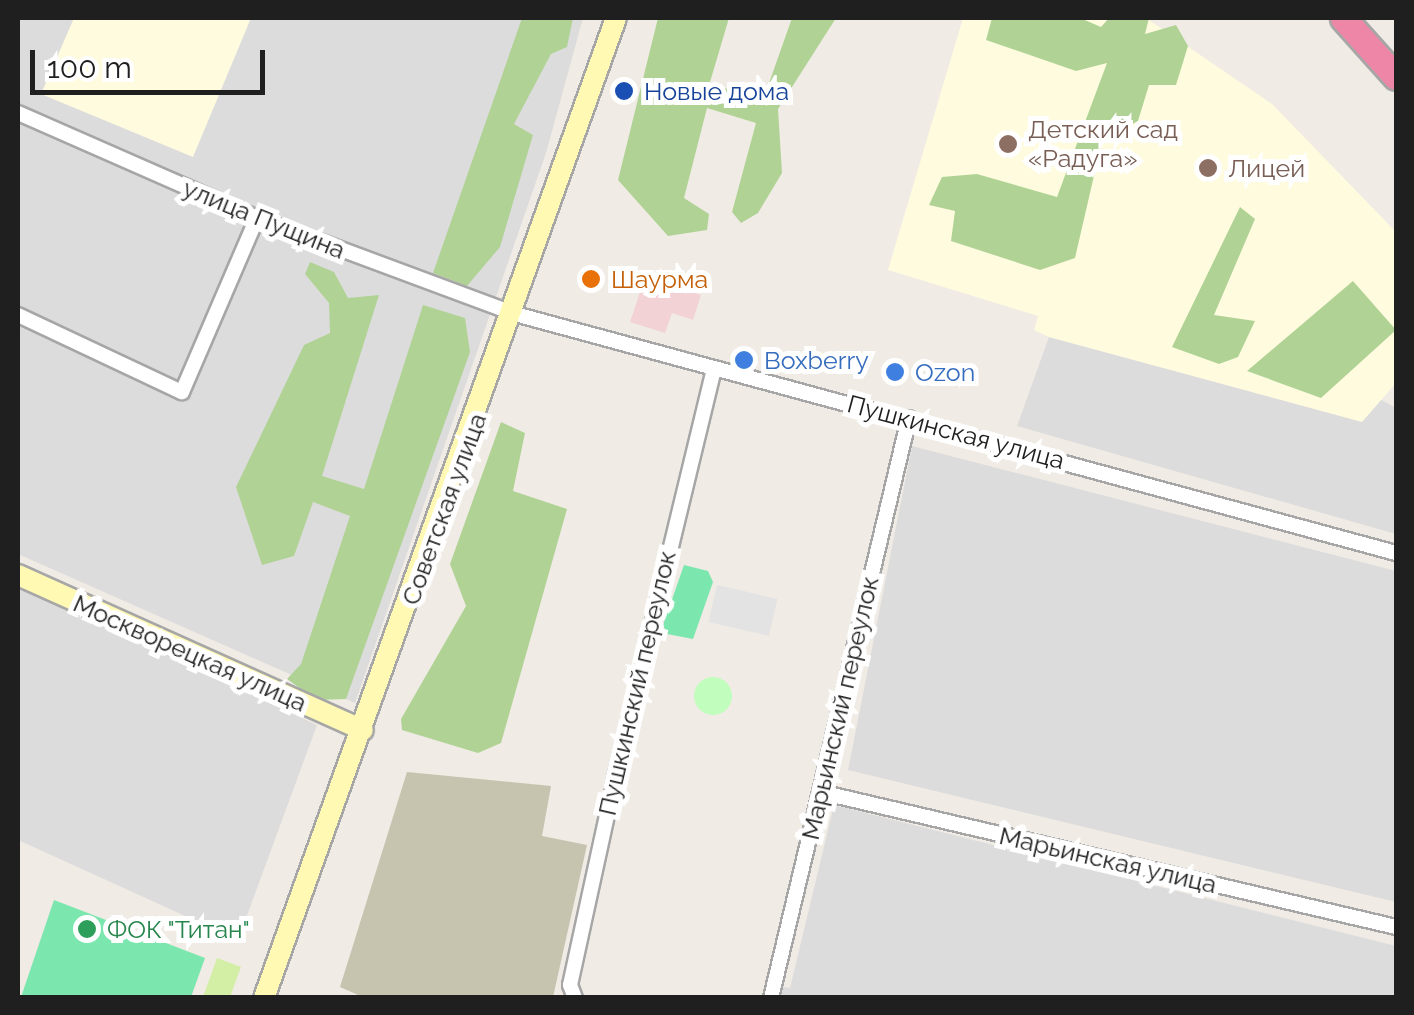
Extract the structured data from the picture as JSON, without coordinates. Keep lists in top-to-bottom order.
{
  "streets": {
    "main road": ["Советская улица", "Москворецкая улица"],
    "street": [
      "улица Пущина",
      "Пушкинская улица",
      "Пушкинский переулок",
      "Марьинский переулок",
      "Марьинская улица"
    ]
  },
  "crossings": [
    ["улица Пущина", "Пушкинская улица"],
    ["улица Пущина", "Советская улица"],
    ["Пушкинская улица", "Советская улица"],
    ["Пушкинская улица", "Пушкинский переулок"],
    ["Пушкинская улица", "Марьинский переулок"],
    ["Советская улица", "Москворецкая улица"],
    ["Марьинский переулок", "Марьинская улица"]
  ],
  "places": [
    "Новые дома",
    "Детский сад «Радуга»",
    "Лицей",
    "Шаурма",
    "Boxberry",
    "Ozon",
    "ФОК \"Титан\""
  ],
  "scale_bar": "100 m"
}
